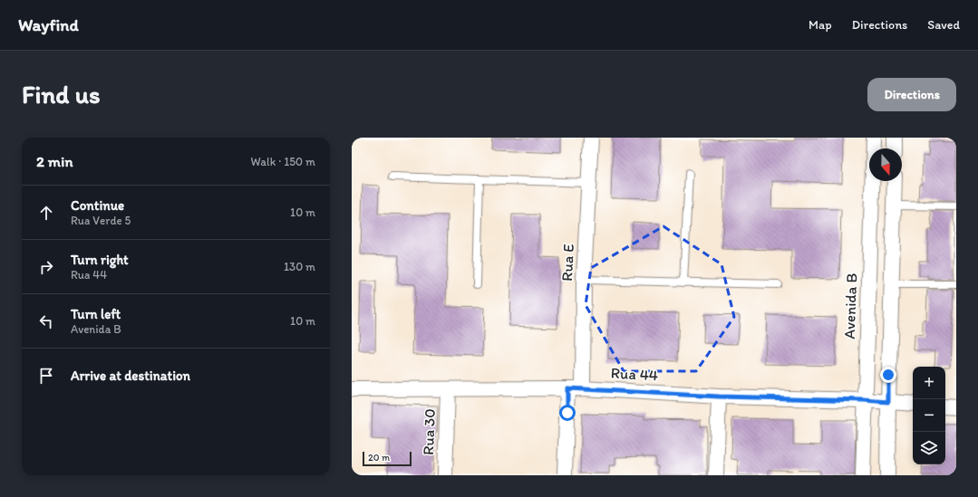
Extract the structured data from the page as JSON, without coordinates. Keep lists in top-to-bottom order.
{
  "streets": {
    "street": [
      "Rua E",
      "Avenida B",
      "Rua 44",
      "Rua 30"
    ]
  },
  "crossings": [
    ["Rua E", "Rua 44"],
    ["Avenida B", "Rua 44"],
    ["Rua 44", "Rua 30"]
  ],
  "scale_bar": "20 m",
  "north": "bottom",
  "page": {
    "header": "Wayfind",
    "nav": ["Map", "Directions", "Saved"],
    "buttons": "Directions",
    "title": "Find us",
    "heading": ["2 min", "Walk · 150 m"],
    "list": [
      ["Continue", "Rua Verde 5", "10 m"],
      ["Turn right", "Rua 44", "130 m"],
      ["Turn left", "Avenida B", "10 m"],
      "Arrive at destination"
    ],
    "map_buttons": ["+", "−"],
    "scale": "20 m"
  }
}
